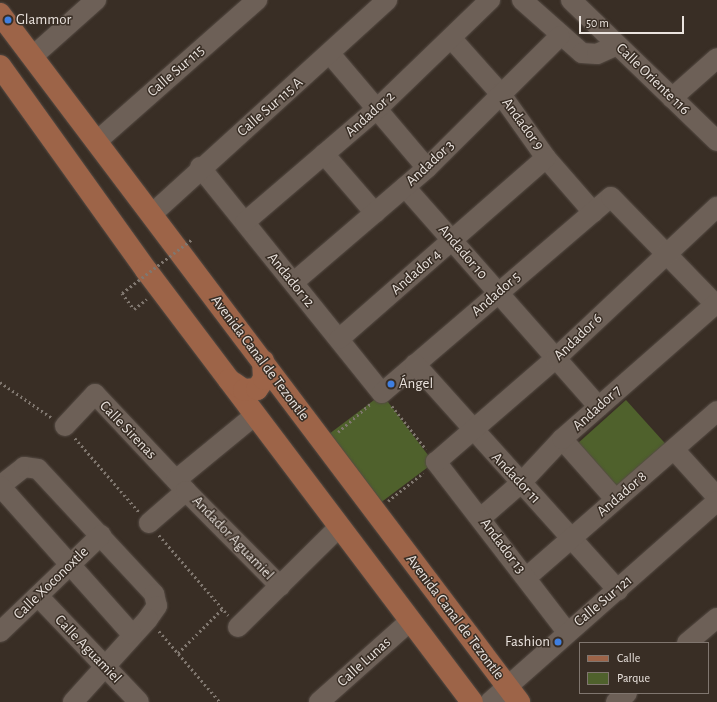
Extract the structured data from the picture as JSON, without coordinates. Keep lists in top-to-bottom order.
{
  "streets": {
    "main road": ["Avenida Canal de Tezontle"],
    "street": [
      "Calle Sur 115",
      "Calle Oriente 116",
      "Calle Sur 115 A",
      "Andador 2",
      "Andador 9",
      "Andador 3",
      "Andador 10",
      "Andador 4",
      "Andador 12",
      "Andador 5",
      "Andador 6",
      "Andador 7",
      "Calle Sirenas",
      "Andador 11",
      "Andador 8",
      "Andador Aguamiel",
      "Andador 13",
      "Calle Xoconoxtle",
      "Calle Sur 121",
      "Calle Aguamiel",
      "Calle Lunas"
    ]
  },
  "crossings": [
    ["Calle Sur 115", "Avenida Canal de Tezontle"],
    ["Calle Sur 115 A", "Andador 12"],
    ["Calle Sur 115 A", "Avenida Canal de Tezontle"],
    ["Andador 2", "Andador 9"],
    ["Andador 2", "Andador 12"],
    ["Andador 9", "Andador 3"],
    ["Andador 9", "Andador 4"],
    ["Andador 9", "Andador 5"],
    ["Andador 3", "Andador 10"],
    ["Andador 3", "Andador 12"],
    ["Andador 10", "Andador 4"],
    ["Andador 10", "Andador 5"],
    ["Andador 10", "Andador 6"],
    ["Andador 10", "Andador 7"],
    ["Andador 4", "Andador 12"],
    ["Andador 12", "Andador 5"],
    ["Andador 5", "Andador 6"],
    ["Andador 5", "Andador 11"],
    ["Andador 6", "Andador 11"],
    ["Andador 6", "Andador 13"],
    ["Avenida Canal de Tezontle", "Calle Sur 121"],
    ["Andador 7", "Andador 11"],
    ["Andador 7", "Andador 13"],
    ["Calle Sirenas", "Andador Aguamiel"],
    ["Andador 11", "Andador 8"],
    ["Andador 11", "Calle Sur 121"],
    ["Andador 8", "Andador 13"],
    ["Andador 13", "Calle Sur 121"],
    ["Calle Xoconoxtle", "Calle Aguamiel"]
  ],
  "places": ["Glammor", "Ángel", "Fashion"],
  "legend": ["Calle", "Parque"],
  "scale_bar": "50 m"
}
